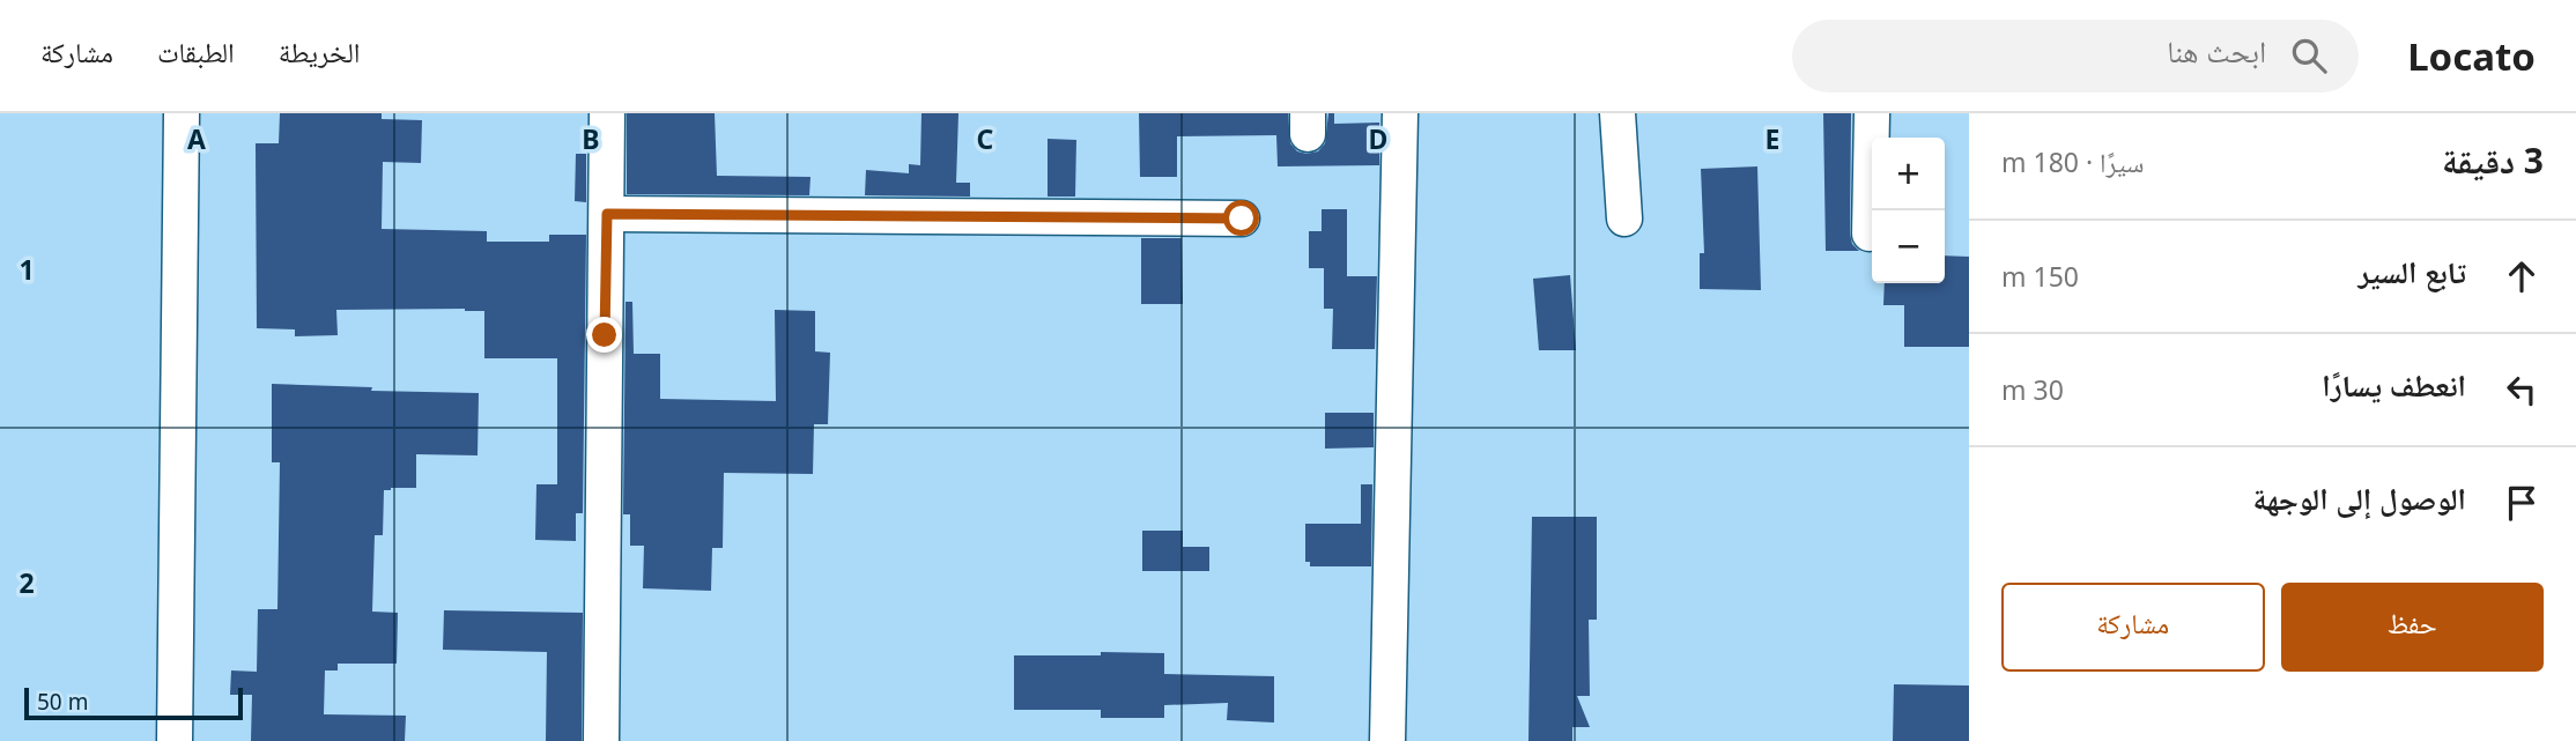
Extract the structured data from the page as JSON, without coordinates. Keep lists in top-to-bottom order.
{
  "scale_bar": "50 m",
  "page": {
    "header": "Locato",
    "search": "ابحث هنا",
    "nav": ["الخريطة", "الطبقات", "مشاركة"],
    "heading": ["3 دقيقة", "سيرًا · 180 m"],
    "map_buttons": ["+", "−"],
    "list": [
      ["تابع السير", "150 m"],
      ["انعطف يسارًا", "30 m"],
      "الوصول إلى الوجهة"
    ],
    "buttons": ["حفظ", "مشاركة"],
    "scale": "50 m"
  },
  "grid": {
    "columns": [
      "A",
      "B",
      "C",
      "D",
      "E"
    ],
    "rows": ["1", "2"]
  }
}
